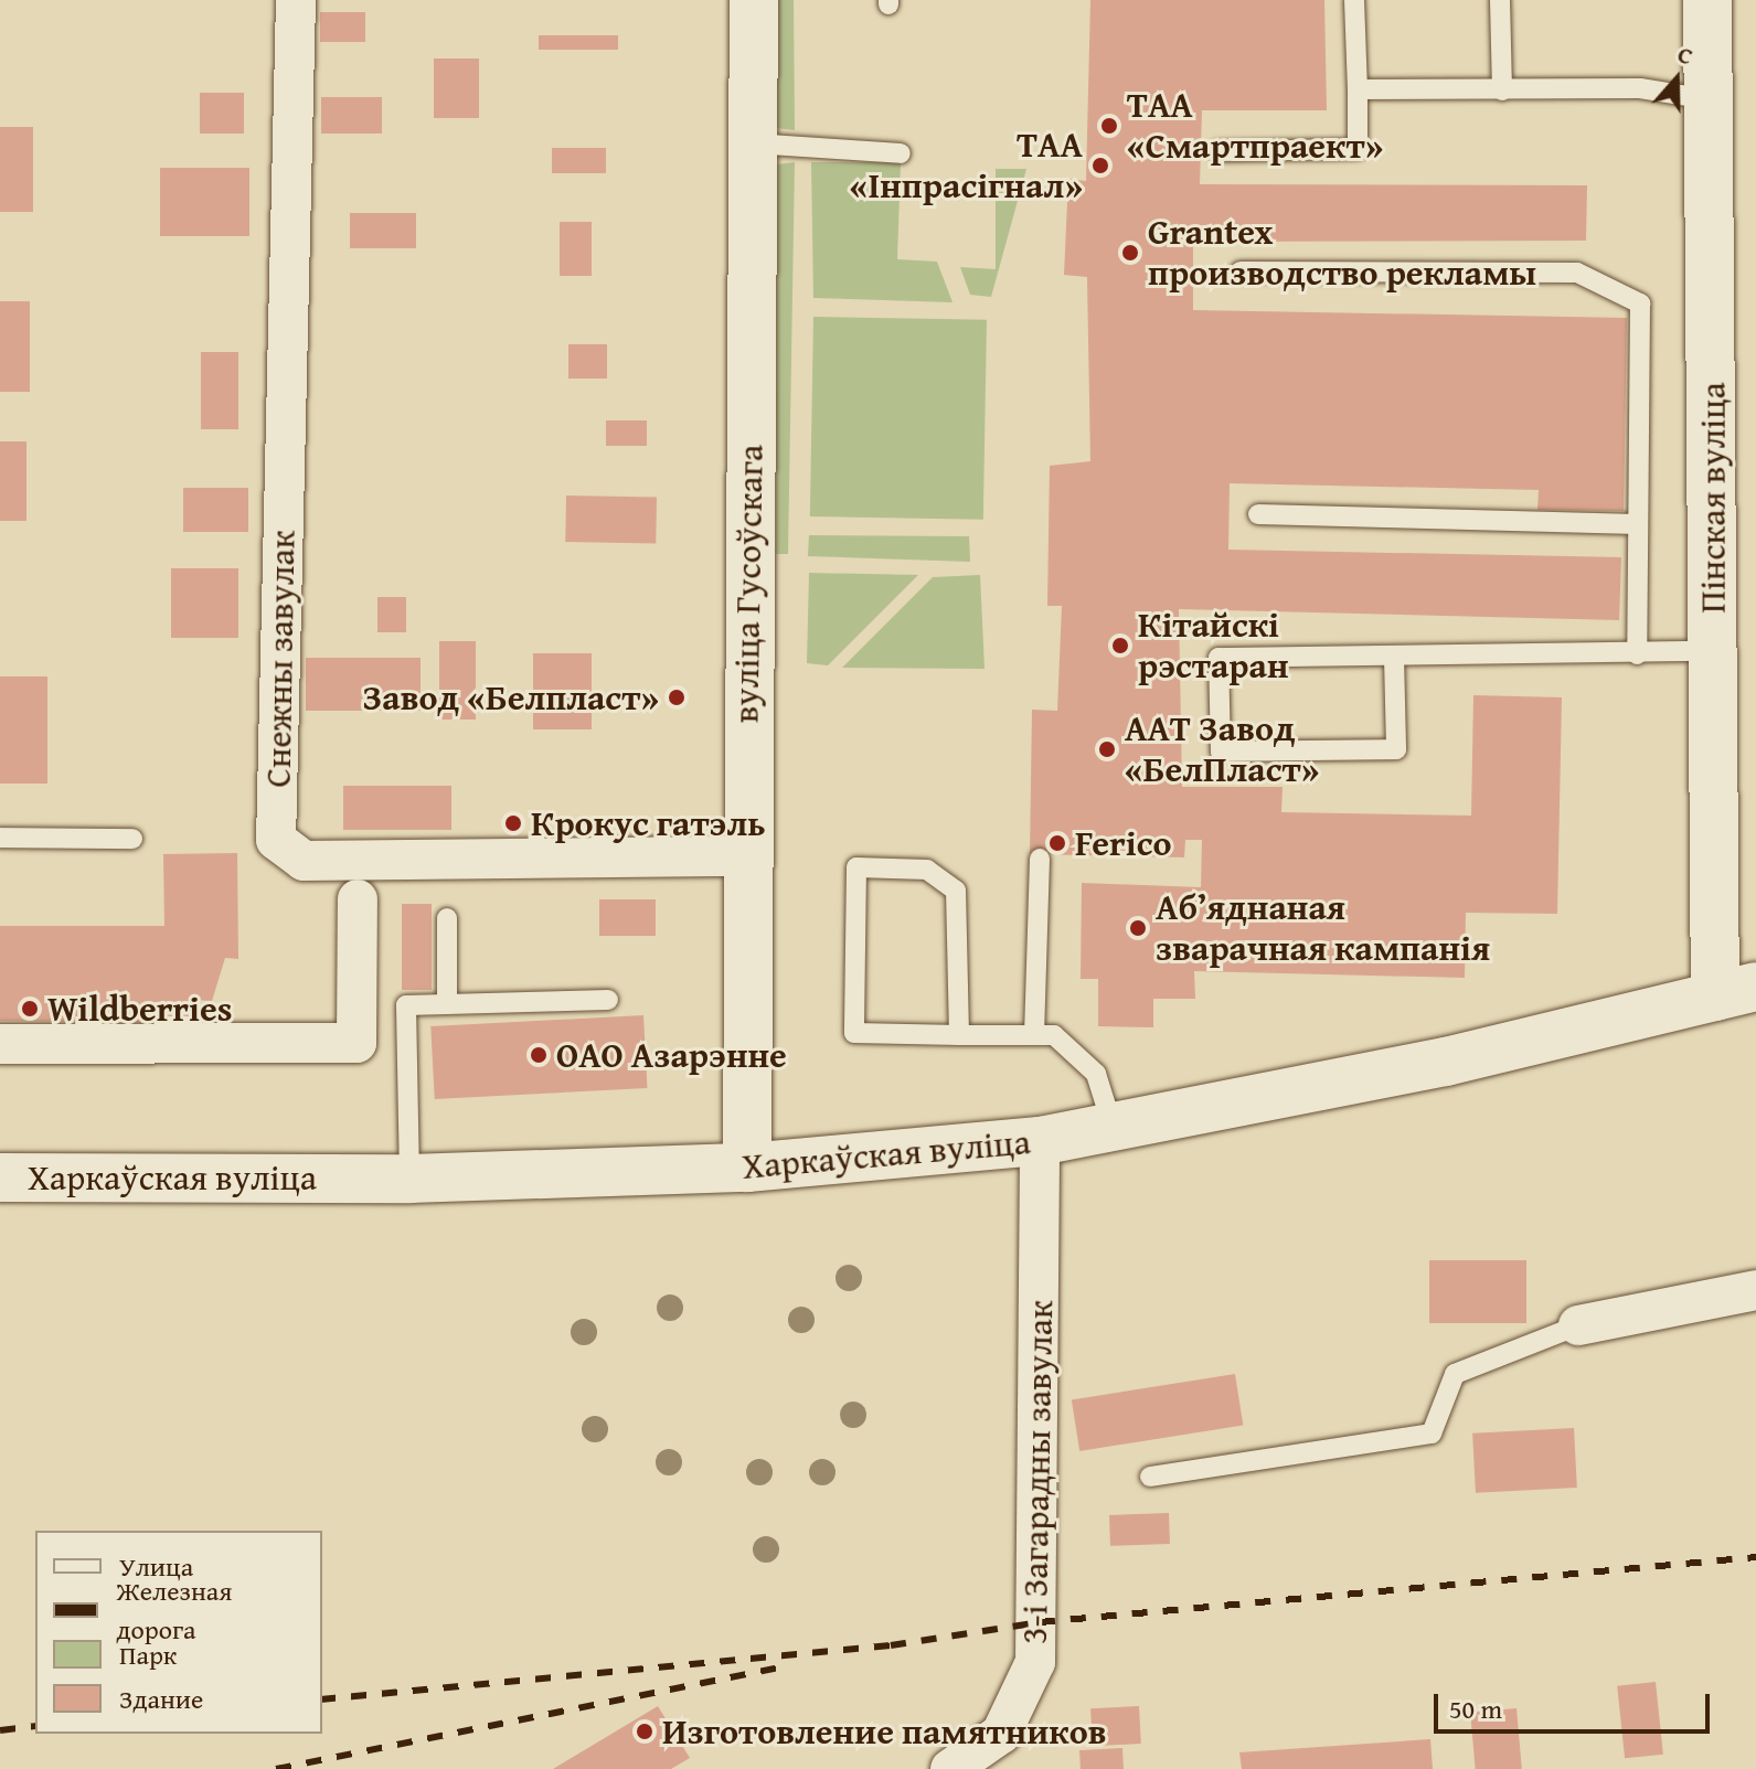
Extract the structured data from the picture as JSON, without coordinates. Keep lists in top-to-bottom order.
{
  "streets": {
    "main road": ["Пінская вуліца", "вуліца Гусоўскага", "Харкаўская вуліца"],
    "street": ["Снежны завулак", "3-і Загарадны завулак"]
  },
  "crossings": [
    ["Пінская вуліца", "Харкаўская вуліца"],
    ["вуліца Гусоўскага", "Снежны завулак"],
    ["вуліца Гусоўскага", "Харкаўская вуліца"],
    ["Харкаўская вуліца", "3-і Загарадны завулак"]
  ],
  "places": [
    "ТАА «Смартпраект»",
    "ТАА «Інпрасігнал»",
    "Grantex производство рекламы",
    "Кітайскі рэстаран",
    "Завод «Белпласт»",
    "ААТ Завод «БелПласт»",
    "Крокус гатэль",
    "Ferico",
    "Абʼяднаная зварачная кампанія",
    "Wildberries",
    "ОАО Азарэнне",
    "Изготовление памятников"
  ],
  "legend": [
    "Улица",
    "Железная дорога",
    "Парк",
    "Здание"
  ],
  "scale_bar": "50 m",
  "north": "top"
}
